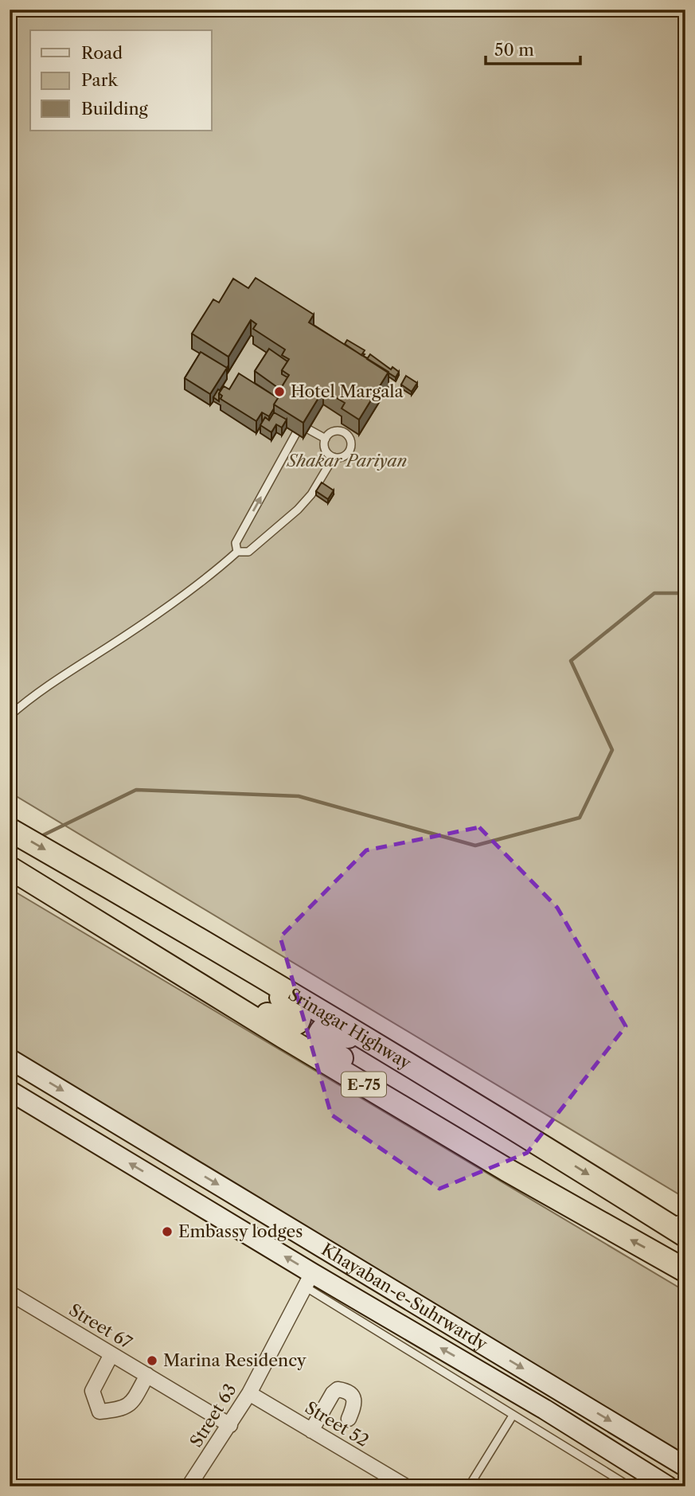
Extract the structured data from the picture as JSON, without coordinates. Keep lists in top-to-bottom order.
{
  "streets": {
    "highway": ["Srinagar Highway", "E-75"],
    "main road": ["Khayaban-e-Suhrwardy"],
    "street": ["Street 67", "Street 63", "Street 52"]
  },
  "crossings": [
    ["Khayaban-e-Suhrwardy", "Street 63"],
    ["Street 67", "Street 63"],
    ["Street 63", "Street 52"]
  ],
  "parks": ["Shakar Pariyan"],
  "places": ["Hotel Margala", "Embassy lodges", "Marina Residency"],
  "legend": ["Road", "Park", "Building"],
  "scale_bar": "50 m"
}
